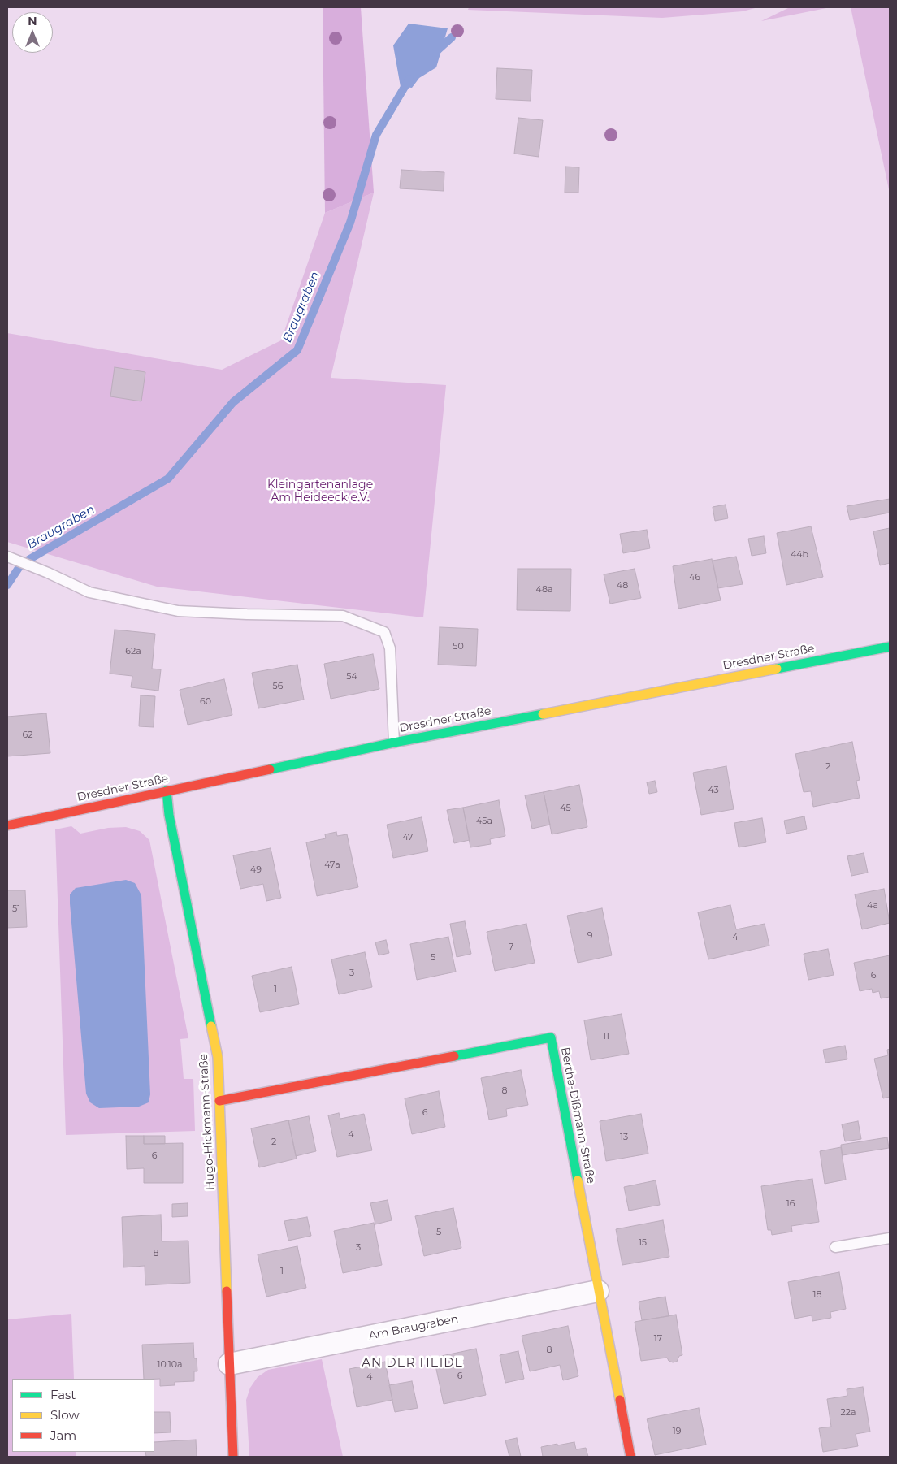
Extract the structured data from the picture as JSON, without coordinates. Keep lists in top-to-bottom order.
{
  "streets": {
    "street": [
      "Dresdner Straße",
      "Bertha-Dißmann-Straße",
      "Hugo-Hickmann-Straße",
      "Am Braugraben"
    ]
  },
  "crossings": [
    ["Dresdner Straße", "Hugo-Hickmann-Straße"],
    ["Bertha-Dißmann-Straße", "Hugo-Hickmann-Straße"],
    ["Bertha-Dißmann-Straße", "Am Braugraben"],
    ["Hugo-Hickmann-Straße", "Am Braugraben"]
  ],
  "districts": ["AN DER HEIDE"],
  "water": ["Braugraben"],
  "parks": ["Kleingartenanlage Am Heideeck e.V."],
  "house_numbers": [
    "44b",
    "46",
    "48",
    "48a",
    "50",
    "62a",
    "54",
    "56",
    "60",
    "62",
    "2",
    "43",
    "45",
    "45a",
    "47",
    "47a",
    "49",
    "4a",
    "51",
    "9",
    "4",
    "7",
    "5",
    "3",
    "6",
    "1",
    "11",
    "8",
    "6",
    "4",
    "13",
    "2",
    "6",
    "16",
    "5",
    "15",
    "3",
    "8",
    "1",
    "18",
    "17",
    "8",
    "10,10a",
    "6",
    "4",
    "22a",
    "19"
  ],
  "legend": ["Fast", "Slow", "Jam"],
  "north": "top"
}
